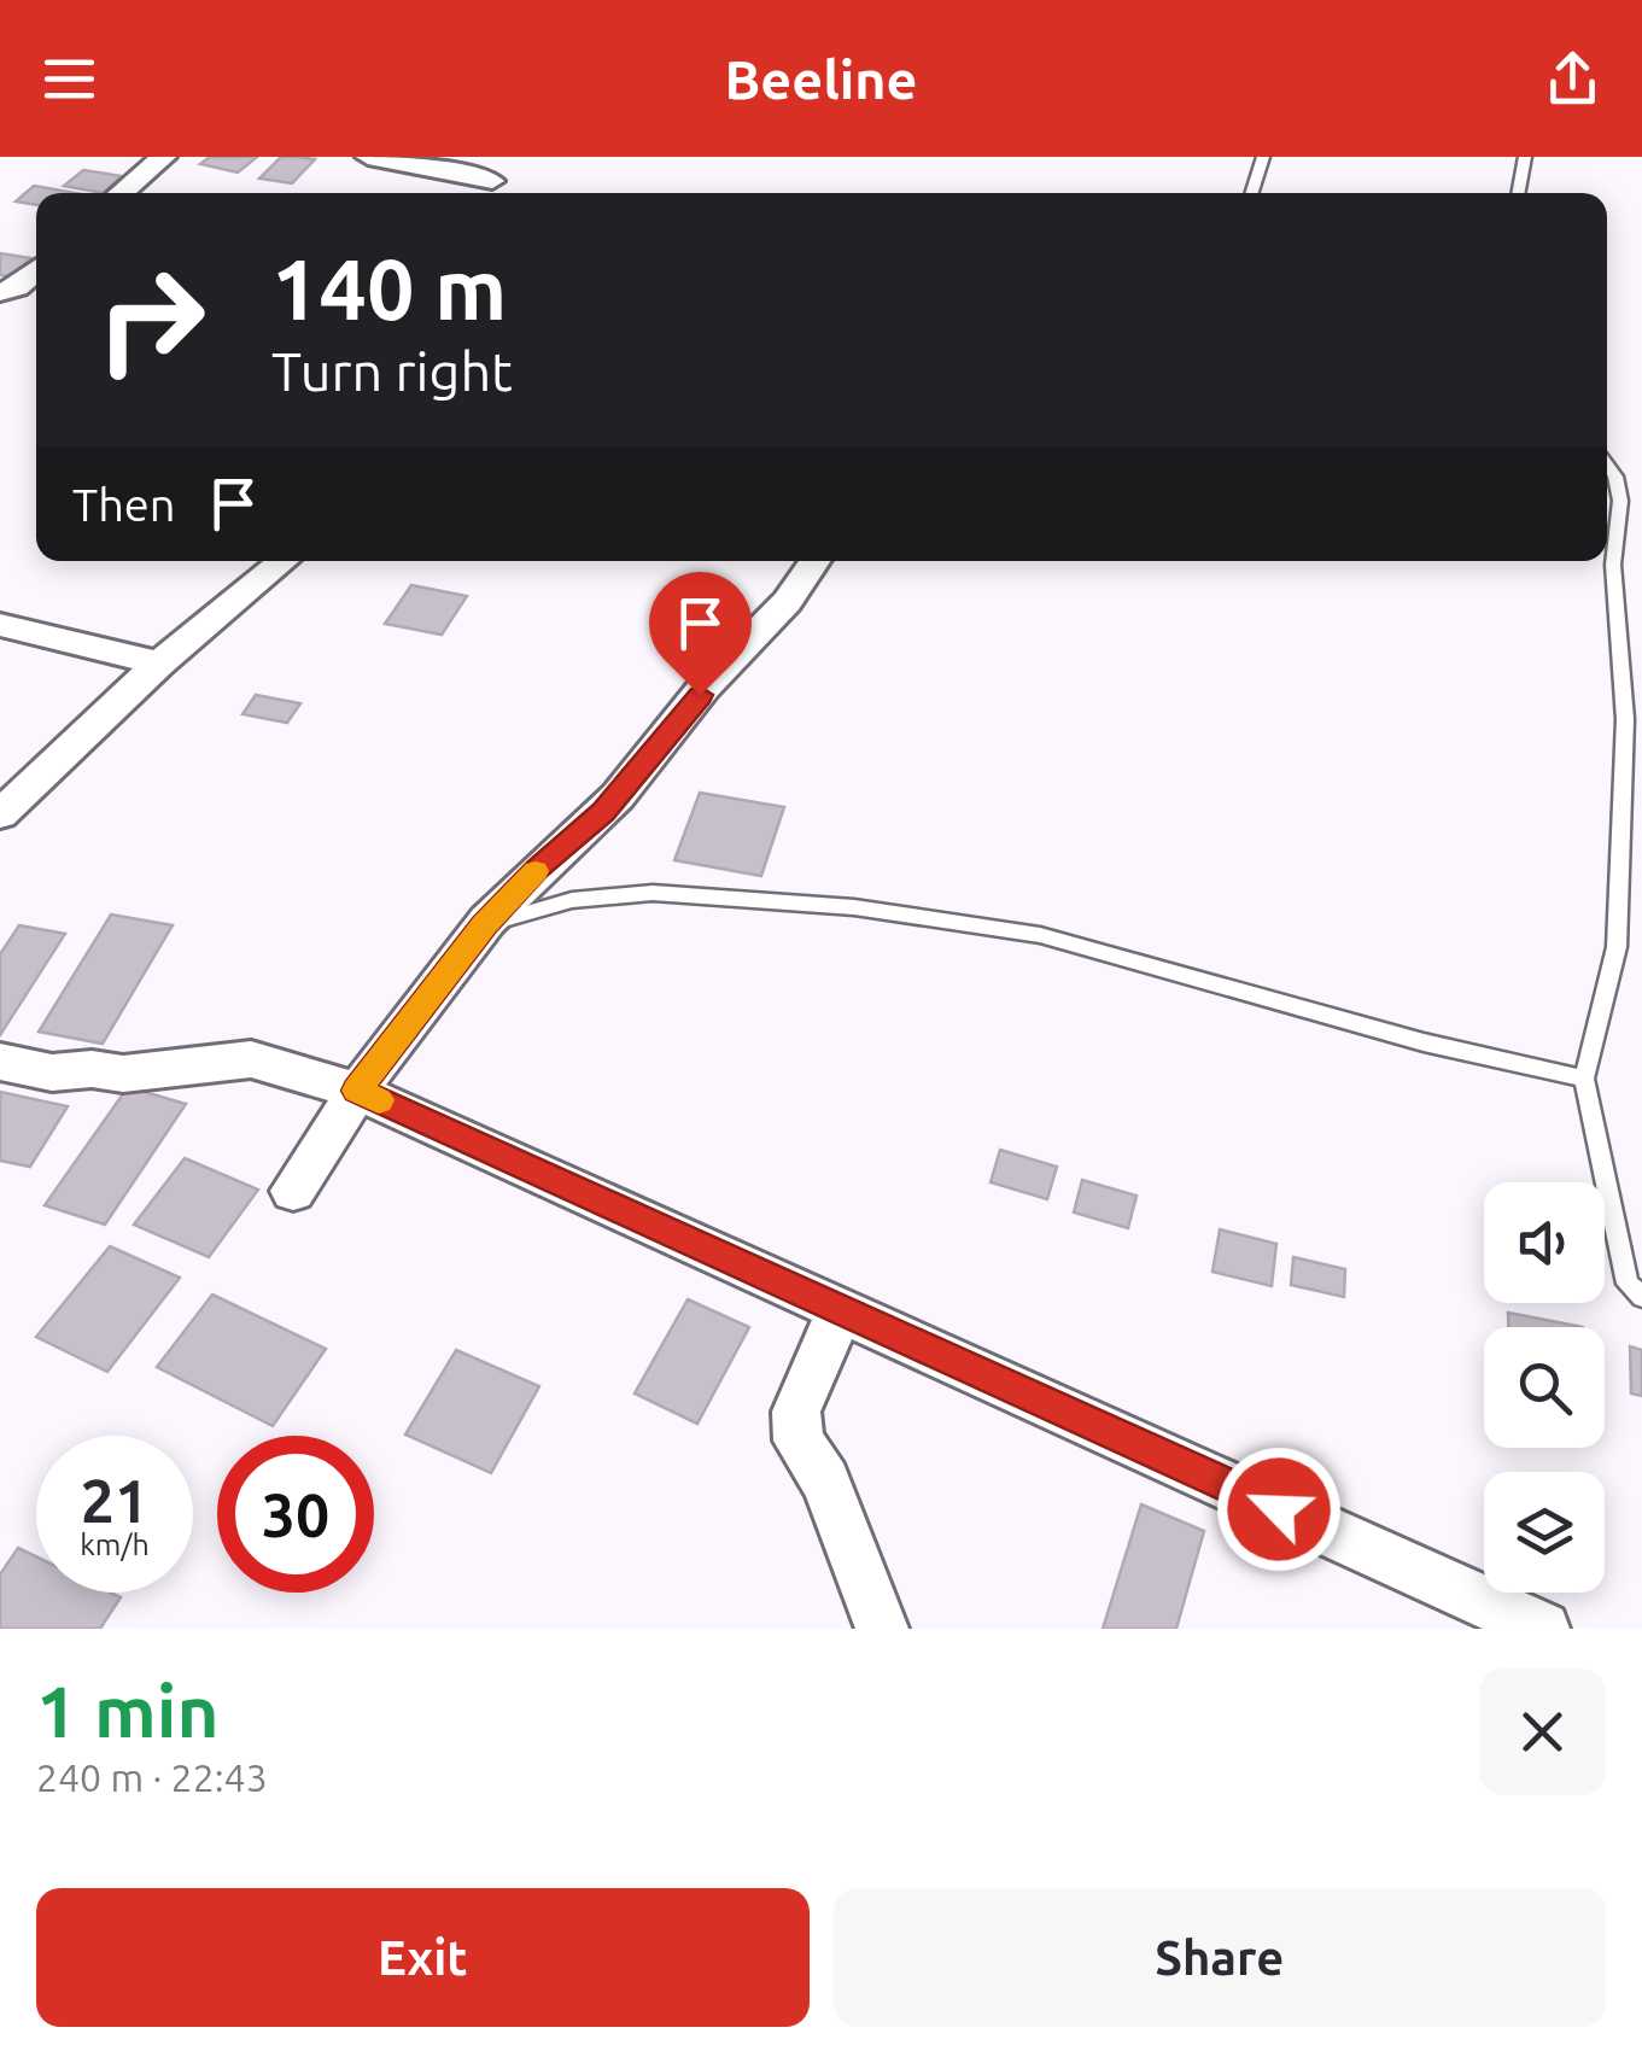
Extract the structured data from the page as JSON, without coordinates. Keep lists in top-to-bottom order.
{
  "page": {
    "header": "Beeline",
    "turn": ["140 m", "Turn right"],
    "then": "Then",
    "speed": "21 km/h",
    "limit": "30",
    "heading": ["1 min", "240 m · 22:43"],
    "buttons": ["Exit", "Share"]
  }
}
